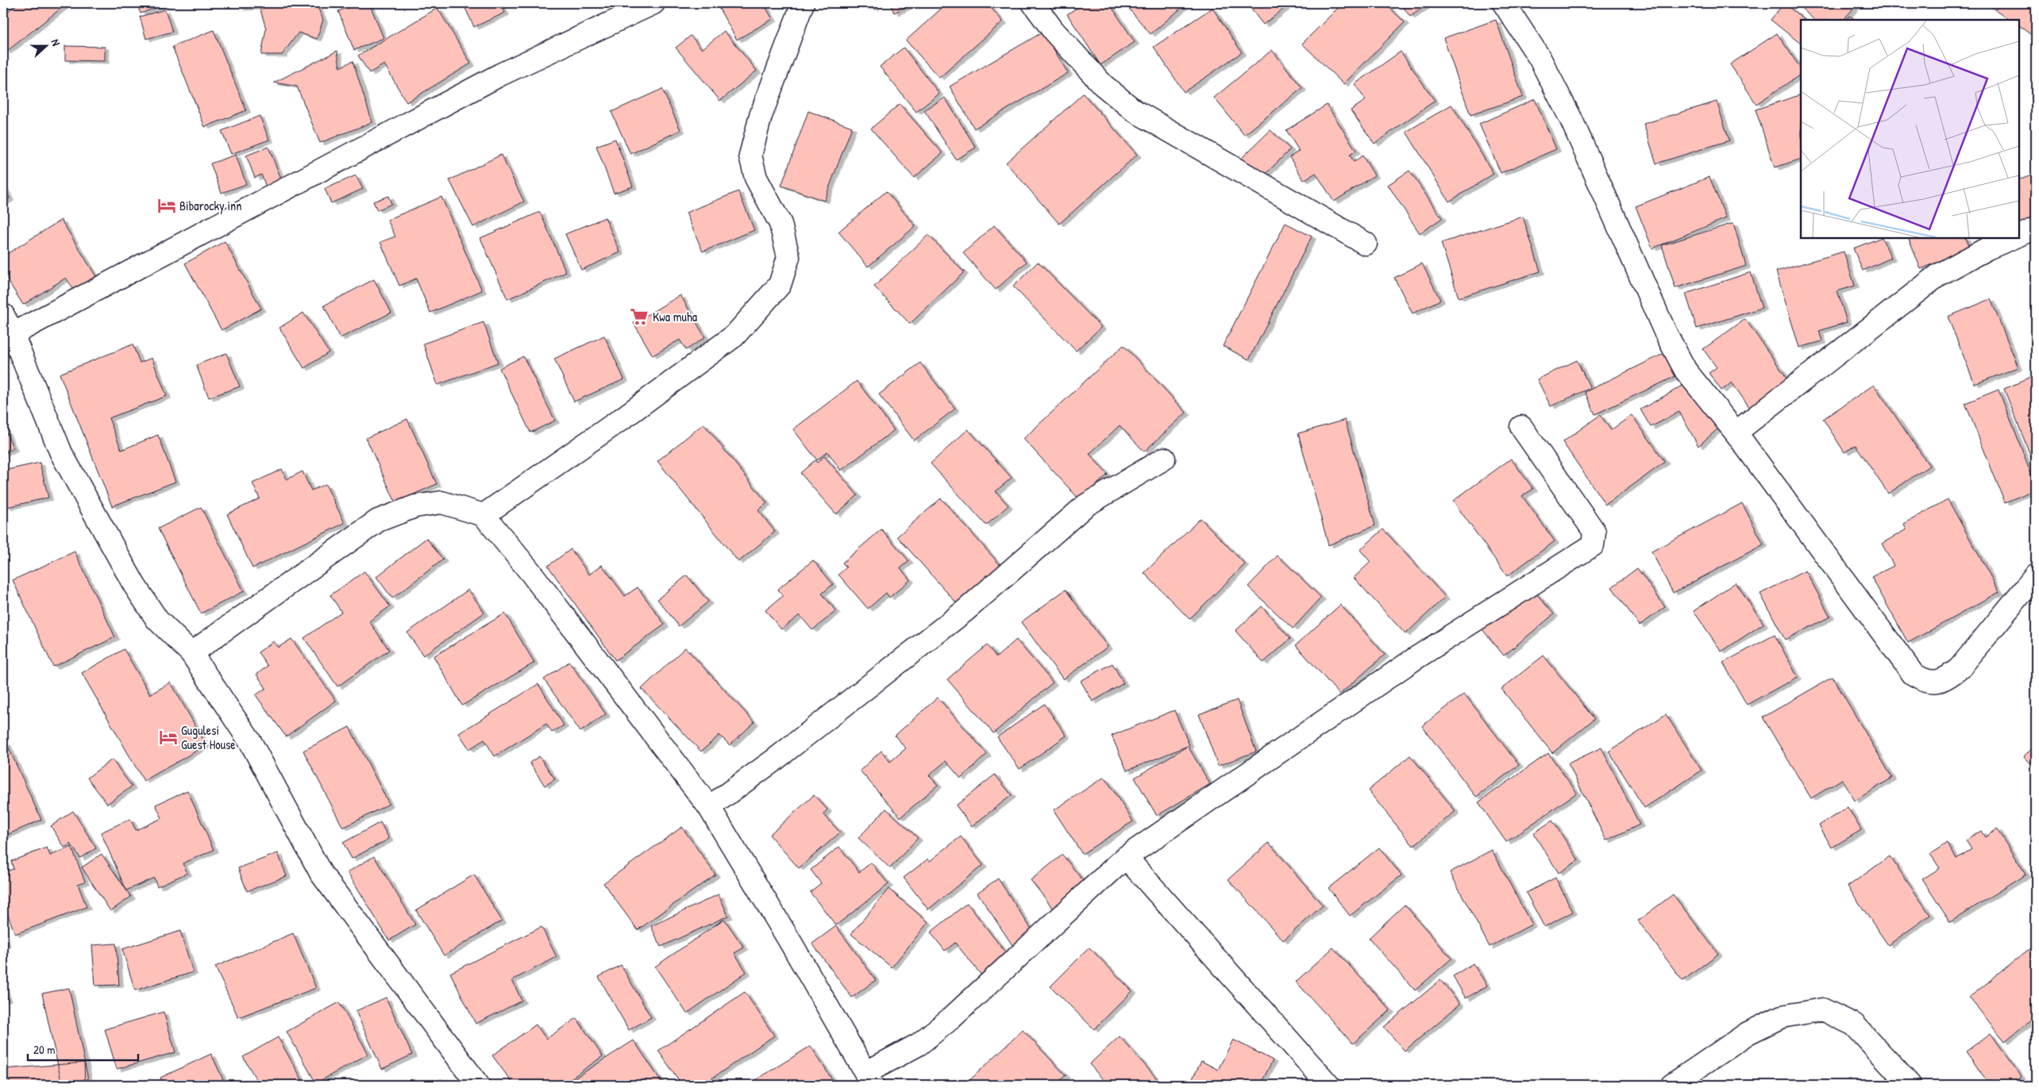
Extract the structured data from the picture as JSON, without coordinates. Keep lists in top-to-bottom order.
{
  "places": {
    "hotel": ["Bibarocky inn", "Gugulesi Guest House"],
    "supermarket": ["Kwa muha"]
  },
  "scale_bar": "20 m",
  "north": "right"
}
